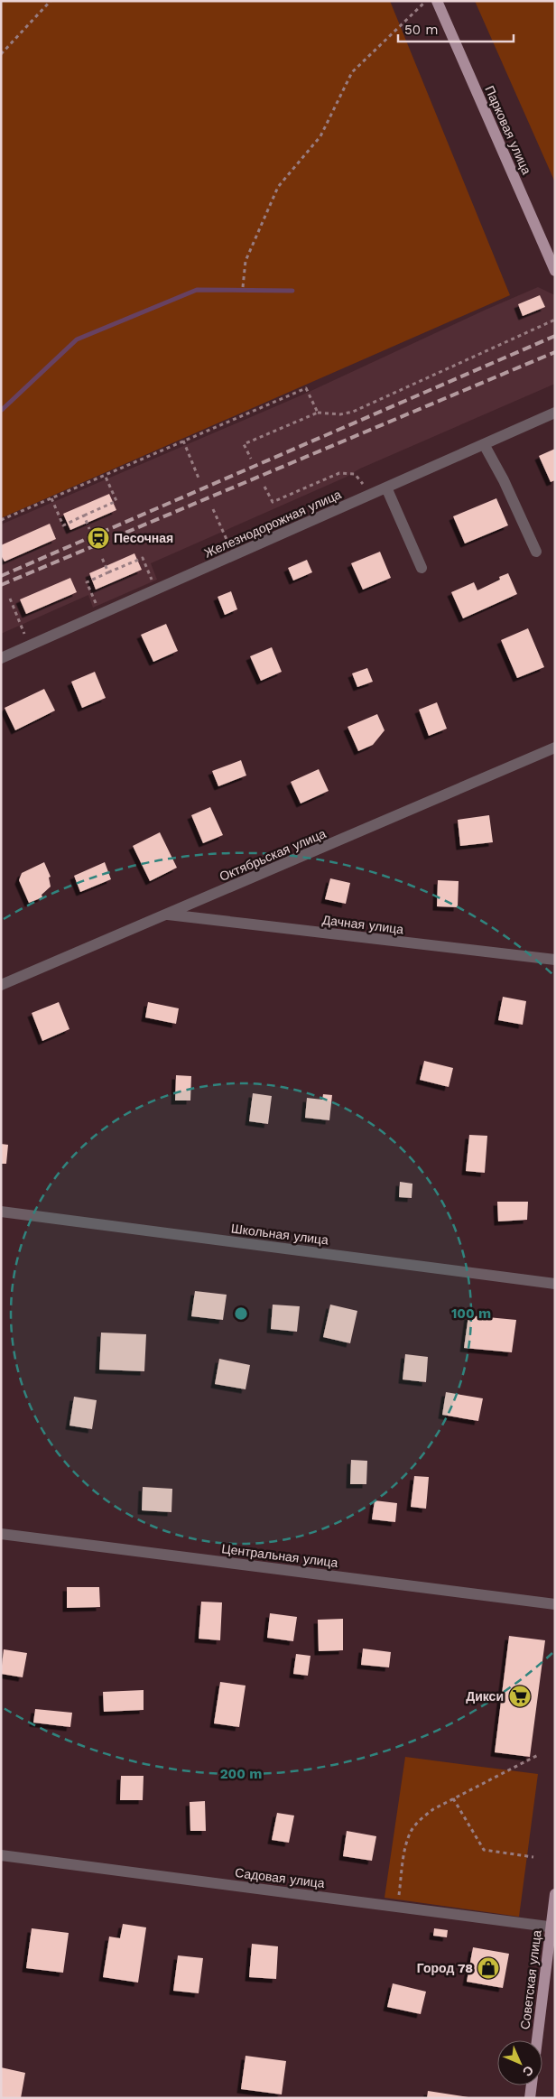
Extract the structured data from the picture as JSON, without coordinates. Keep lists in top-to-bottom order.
{
  "streets": {
    "main road": ["Парковая улица", "Советская улица"],
    "street": [
      "Железнодорожная улица",
      "Октябрьская улица",
      "Дачная улица",
      "Школьная улица",
      "Центральная улица",
      "Садовая улица"
    ]
  },
  "crossings": [
    ["Октябрьская улица", "Дачная улица"],
    ["Садовая улица", "Советская улица"]
  ],
  "places": {
    "station": ["Песочная"],
    "supermarket": ["Дикси"],
    "shop": ["Город 78"]
  },
  "scale_bar": "50 m",
  "north": "bottom right",
  "rings": ["100 m", "200 m"]
}
